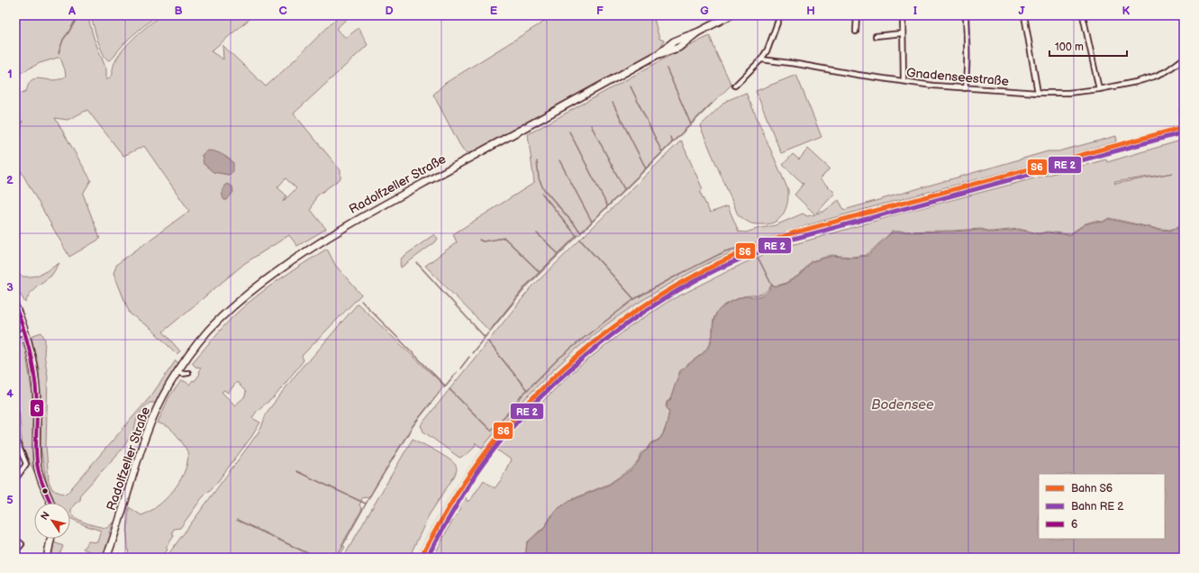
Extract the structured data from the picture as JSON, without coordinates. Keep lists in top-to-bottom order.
{
  "streets": {
    "street": ["Gnadenseestraße", "Radolfzeller Straße"]
  },
  "water": ["Bodensee"],
  "lines": ["rail line S6", "transit line 6"],
  "legend": ["Bahn S6", "Bahn RE 2", "6"],
  "scale_bar": "100 m",
  "north": "top left",
  "grid": {
    "columns": [
      "A",
      "B",
      "C",
      "D",
      "E",
      "F",
      "G",
      "H",
      "I",
      "J",
      "K"
    ],
    "rows": [
      "1",
      "2",
      "3",
      "4",
      "5"
    ]
  }
}
